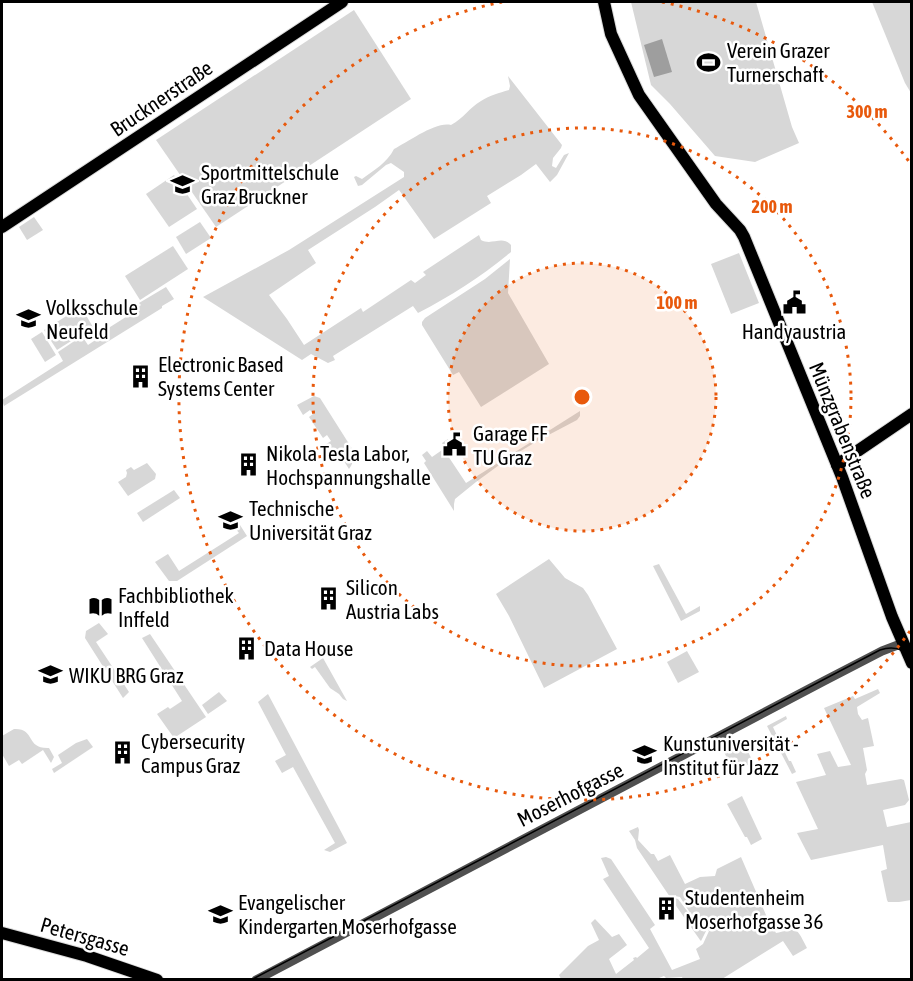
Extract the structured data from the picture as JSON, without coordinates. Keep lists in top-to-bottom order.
{
  "streets": {
    "main road": ["Brucknerstraße", "Münzgrabenstraße", "Petersgasse"],
    "street": ["Moserhofgasse"]
  },
  "crossings": [
    ["Münzgrabenstraße", "Moserhofgasse"]
  ],
  "places": {
    "sports": ["Verein Grazer Turnerschaft"],
    "school or university": [
      "Sportmittelschule Graz Bruckner",
      "Volksschule Neufeld",
      "Technische Universität Graz",
      "WIKU BRG Graz",
      "Kunstuniversität - Institut für Jazz",
      "Evangelischer Kindergarten Moserhofgasse"
    ],
    "public building": ["Handyaustria", "Garage FF TU Graz"],
    "building": [
      "Electronic Based Systems Center",
      "Nikola Tesla Labor, Hochspannungshalle",
      "Silicon Austria Labs",
      "Data House",
      "Cybersecurity Campus Graz",
      "Studentenheim Moserhofgasse 36"
    ],
    "library": ["Fachbibliothek Inffeld"]
  },
  "rings": ["300 m", "200 m", "100 m"]
}
